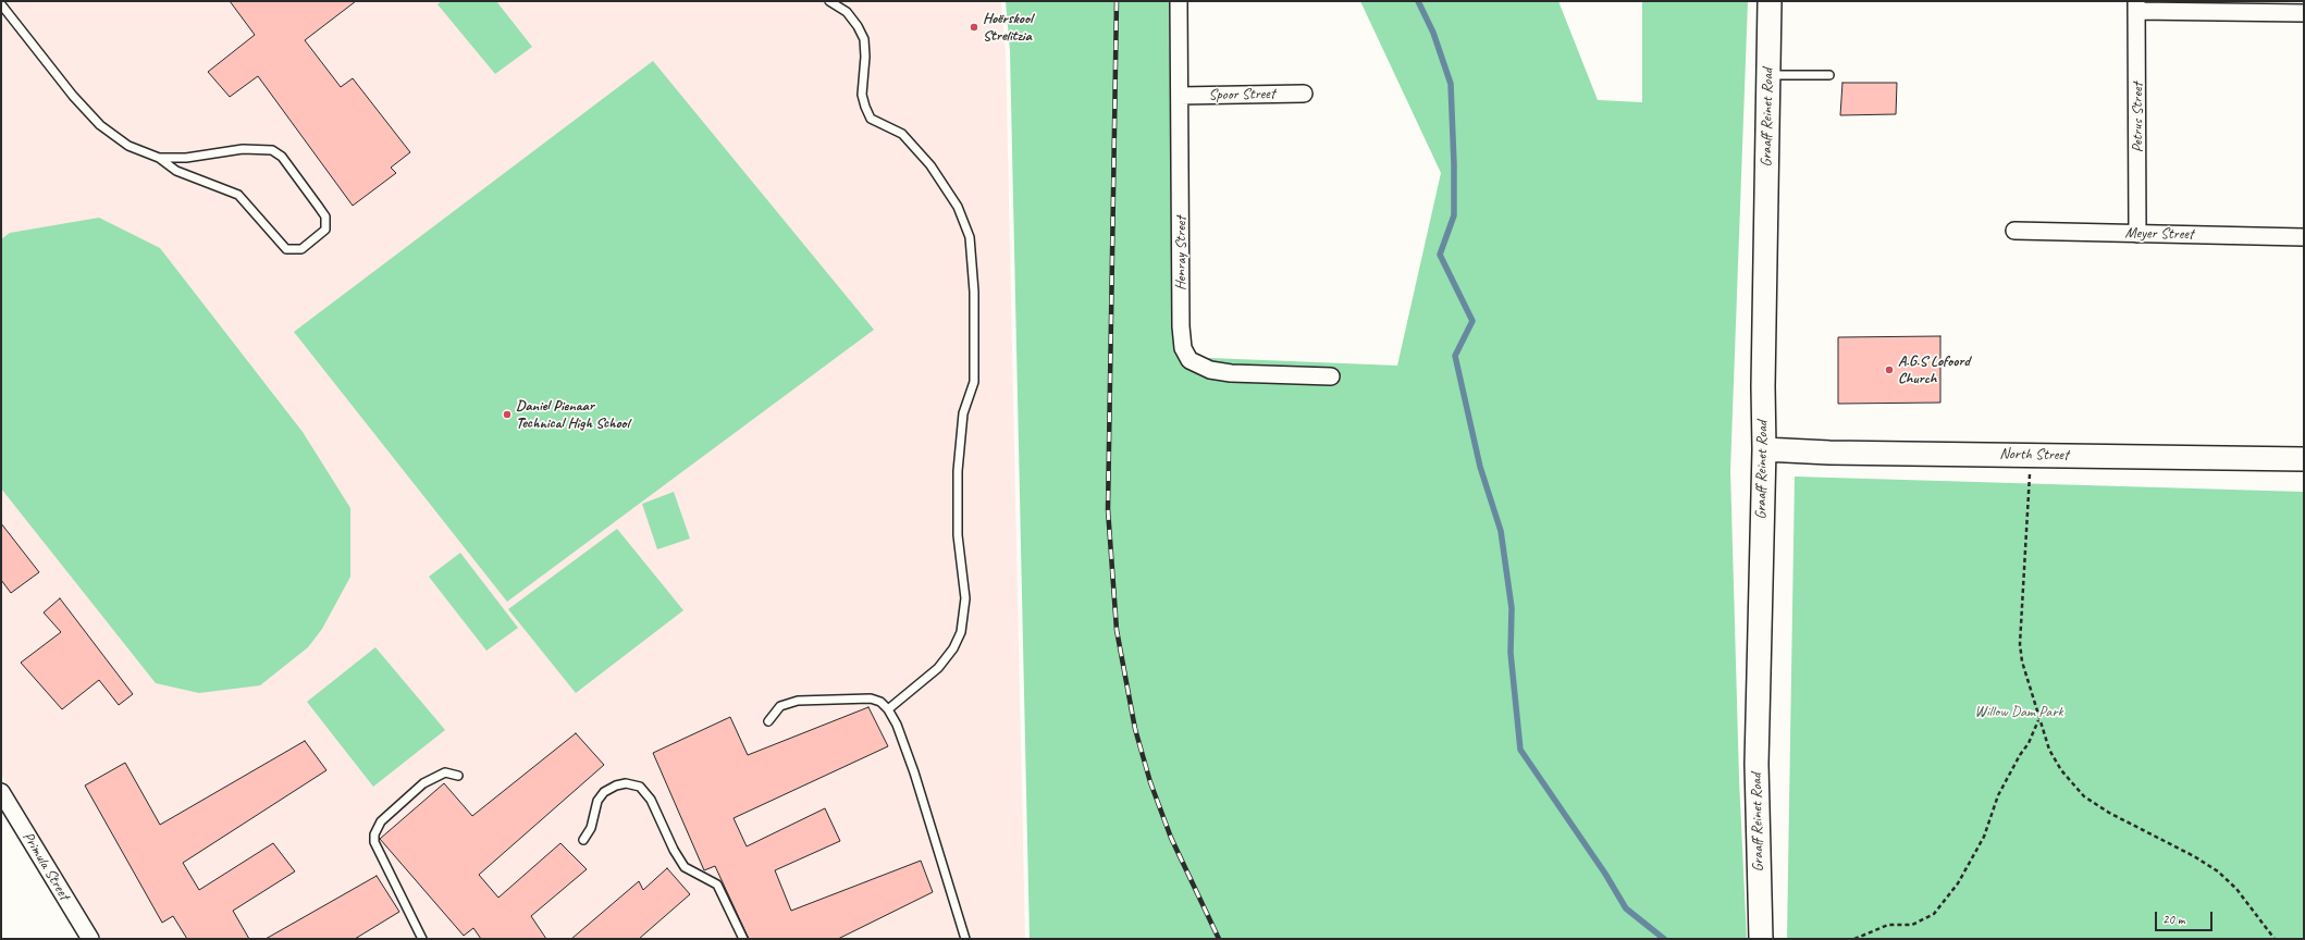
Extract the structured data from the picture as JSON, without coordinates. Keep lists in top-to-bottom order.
{
  "streets": {
    "main road": ["Graaff Reinet Road", "North Street"],
    "street": [
      "Spoor Street",
      "Petrus Street",
      "Meyer Street",
      "Henray Street",
      "Primula Street"
    ]
  },
  "crossings": [
    ["Spoor Street", "Henray Street"],
    ["Graaff Reinet Road", "North Street"],
    ["Petrus Street", "Meyer Street"]
  ],
  "parks": ["Willow Dam Park"],
  "places": ["Hoërskool Strelitzia", "A.G.S Lofoord Church", "Daniel Pienaar Technical High School"],
  "scale_bar": "20 m"
}
